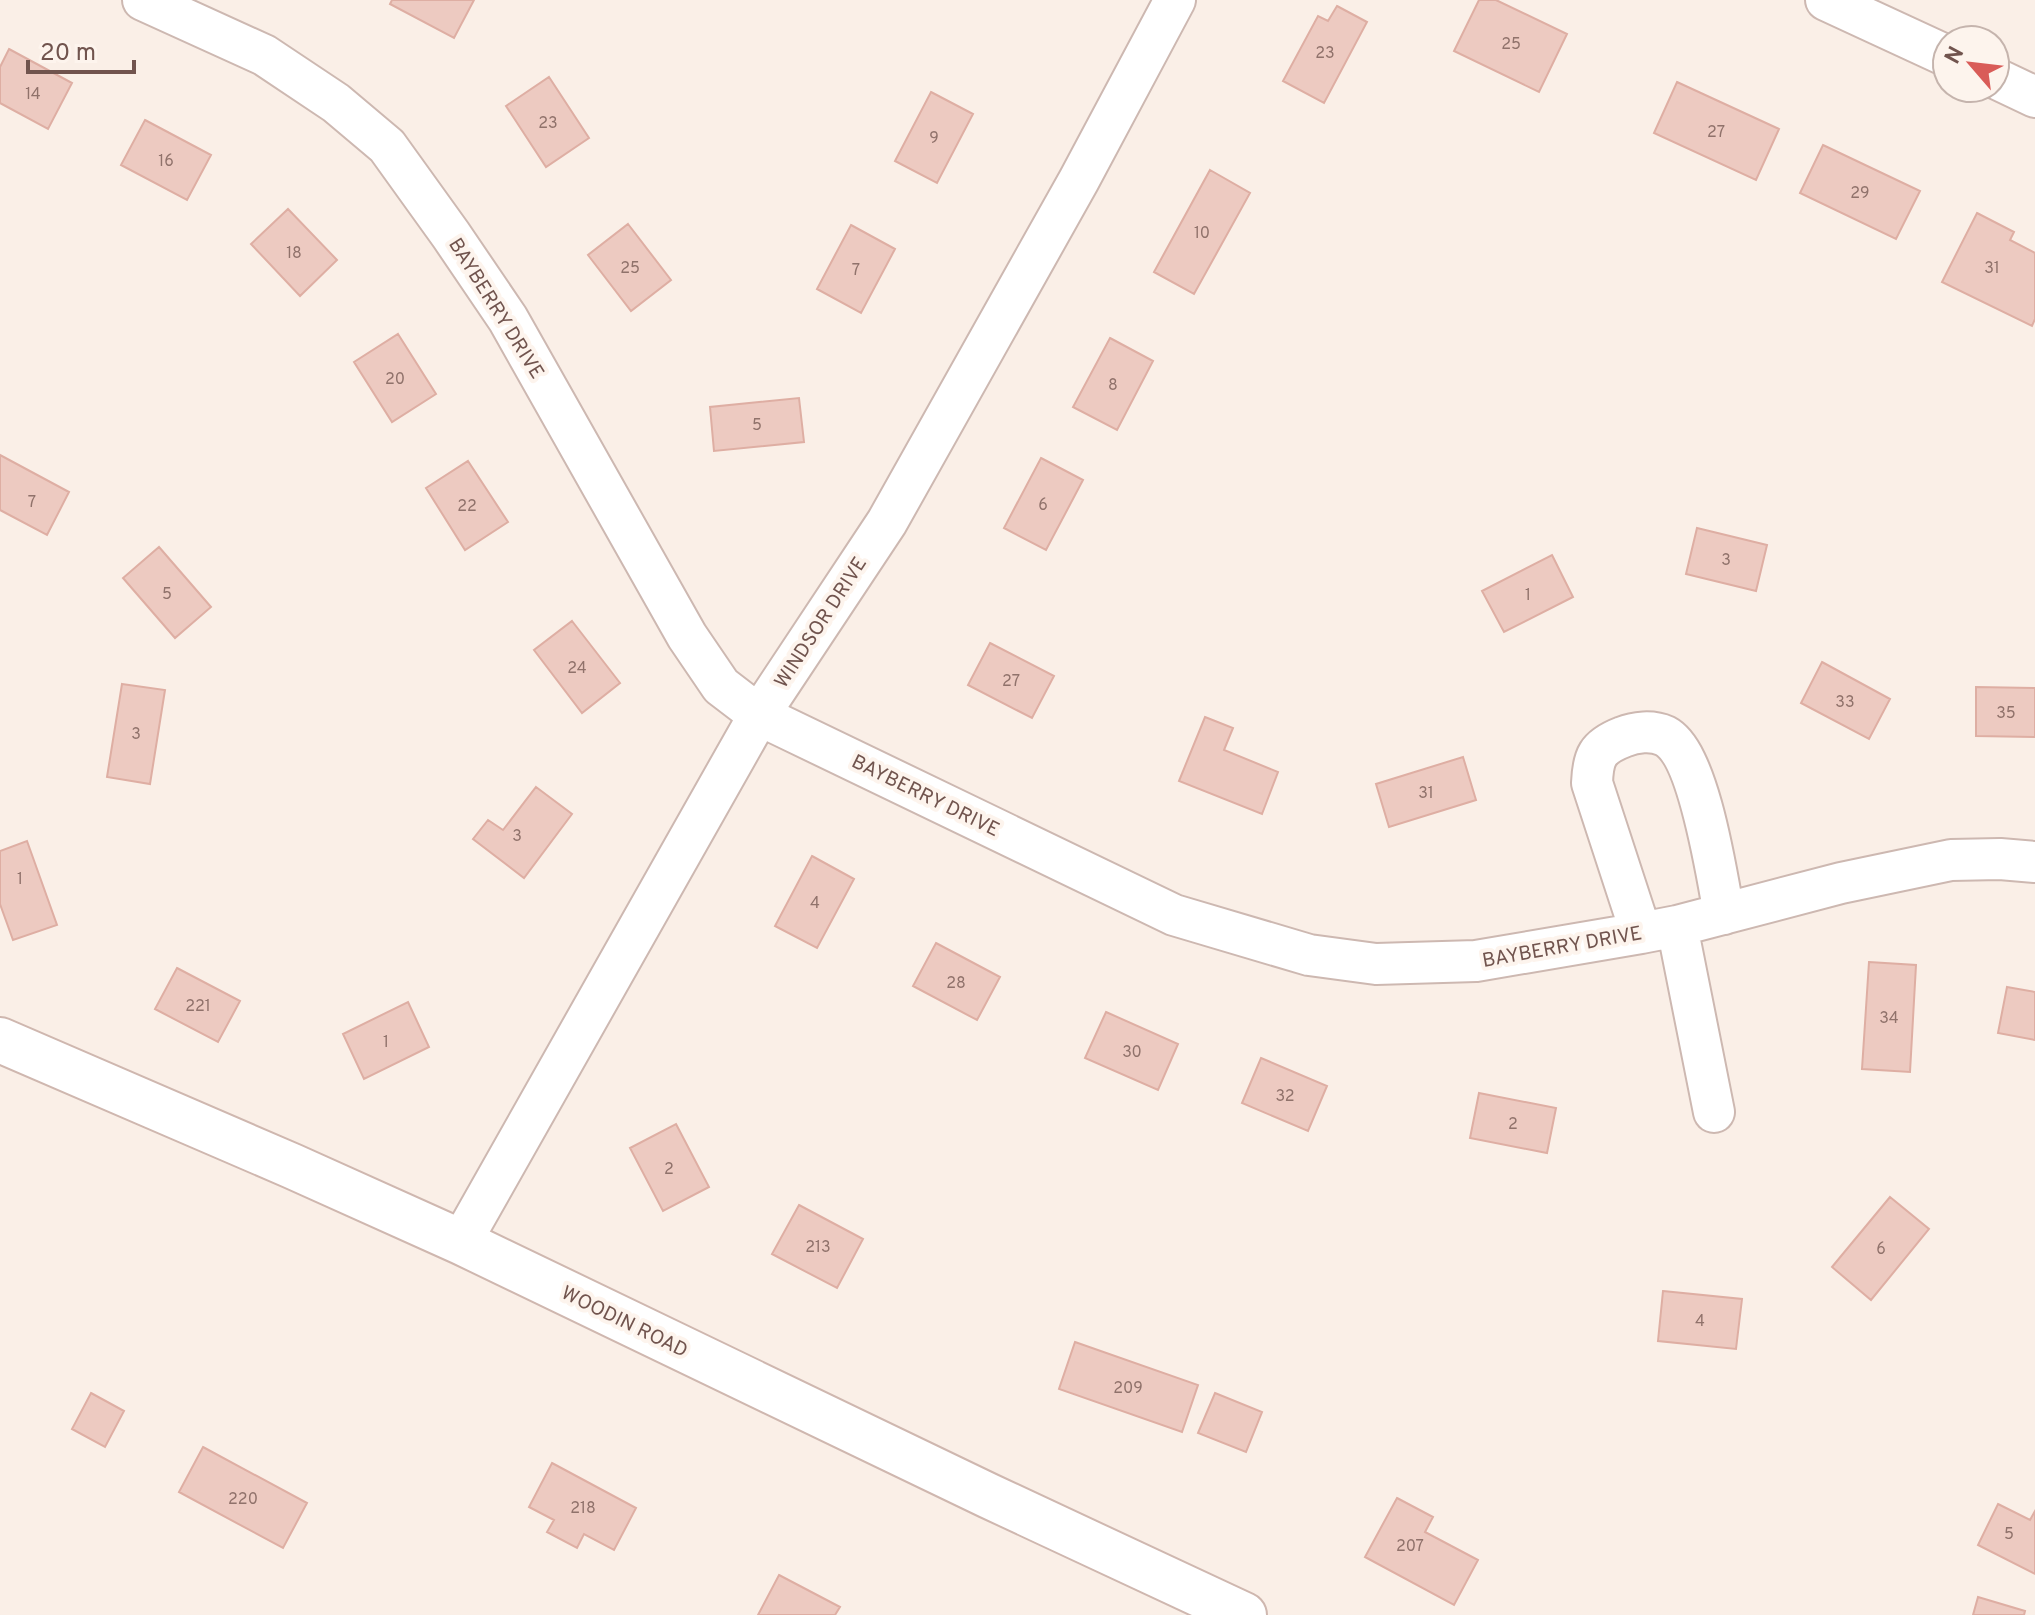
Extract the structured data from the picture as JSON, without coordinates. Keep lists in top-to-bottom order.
{
  "streets": {
    "street": ["BAYBERRY DRIVE", "WINDSOR DRIVE", "WOODIN ROAD"]
  },
  "crossings": [
    ["BAYBERRY DRIVE", "WINDSOR DRIVE"],
    ["WINDSOR DRIVE", "WOODIN ROAD"]
  ],
  "house_numbers": [
    "25",
    "23",
    "14",
    "23",
    "27",
    "9",
    "16",
    "29",
    "10",
    "18",
    "25",
    "31",
    "7",
    "20",
    "8",
    "5",
    "7",
    "6",
    "22",
    "3",
    "5",
    "1",
    "24",
    "27",
    "33",
    "35",
    "3",
    "31",
    "3",
    "1",
    "4",
    "28",
    "221",
    "34",
    "1",
    "30",
    "32",
    "2",
    "2",
    "213",
    "6",
    "4",
    "209",
    "220",
    "218",
    "5",
    "207"
  ],
  "scale_bar": "20 m",
  "north": "top left"
}
